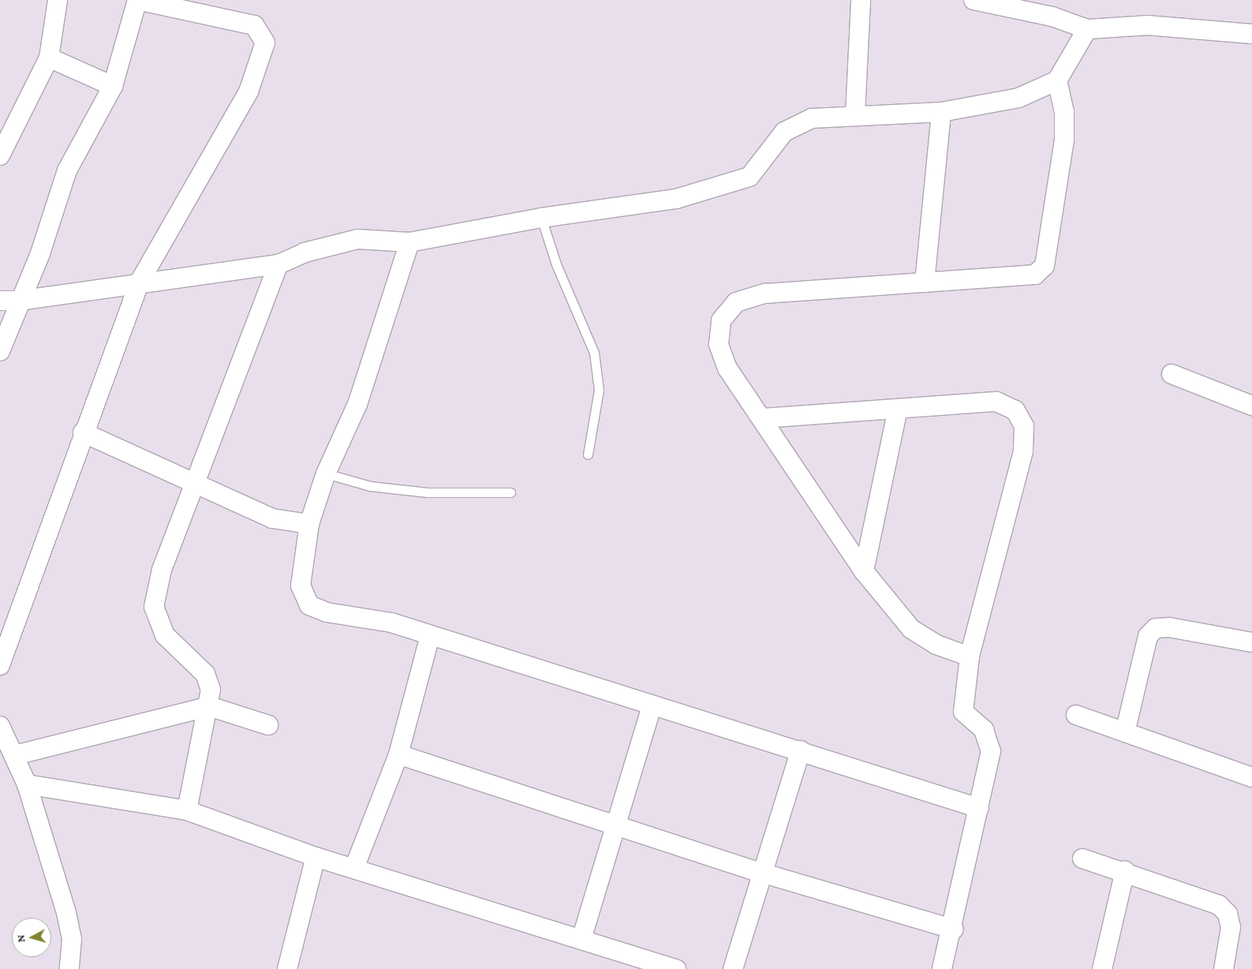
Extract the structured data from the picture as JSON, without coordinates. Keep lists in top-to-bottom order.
{
  "north": "left"
}
